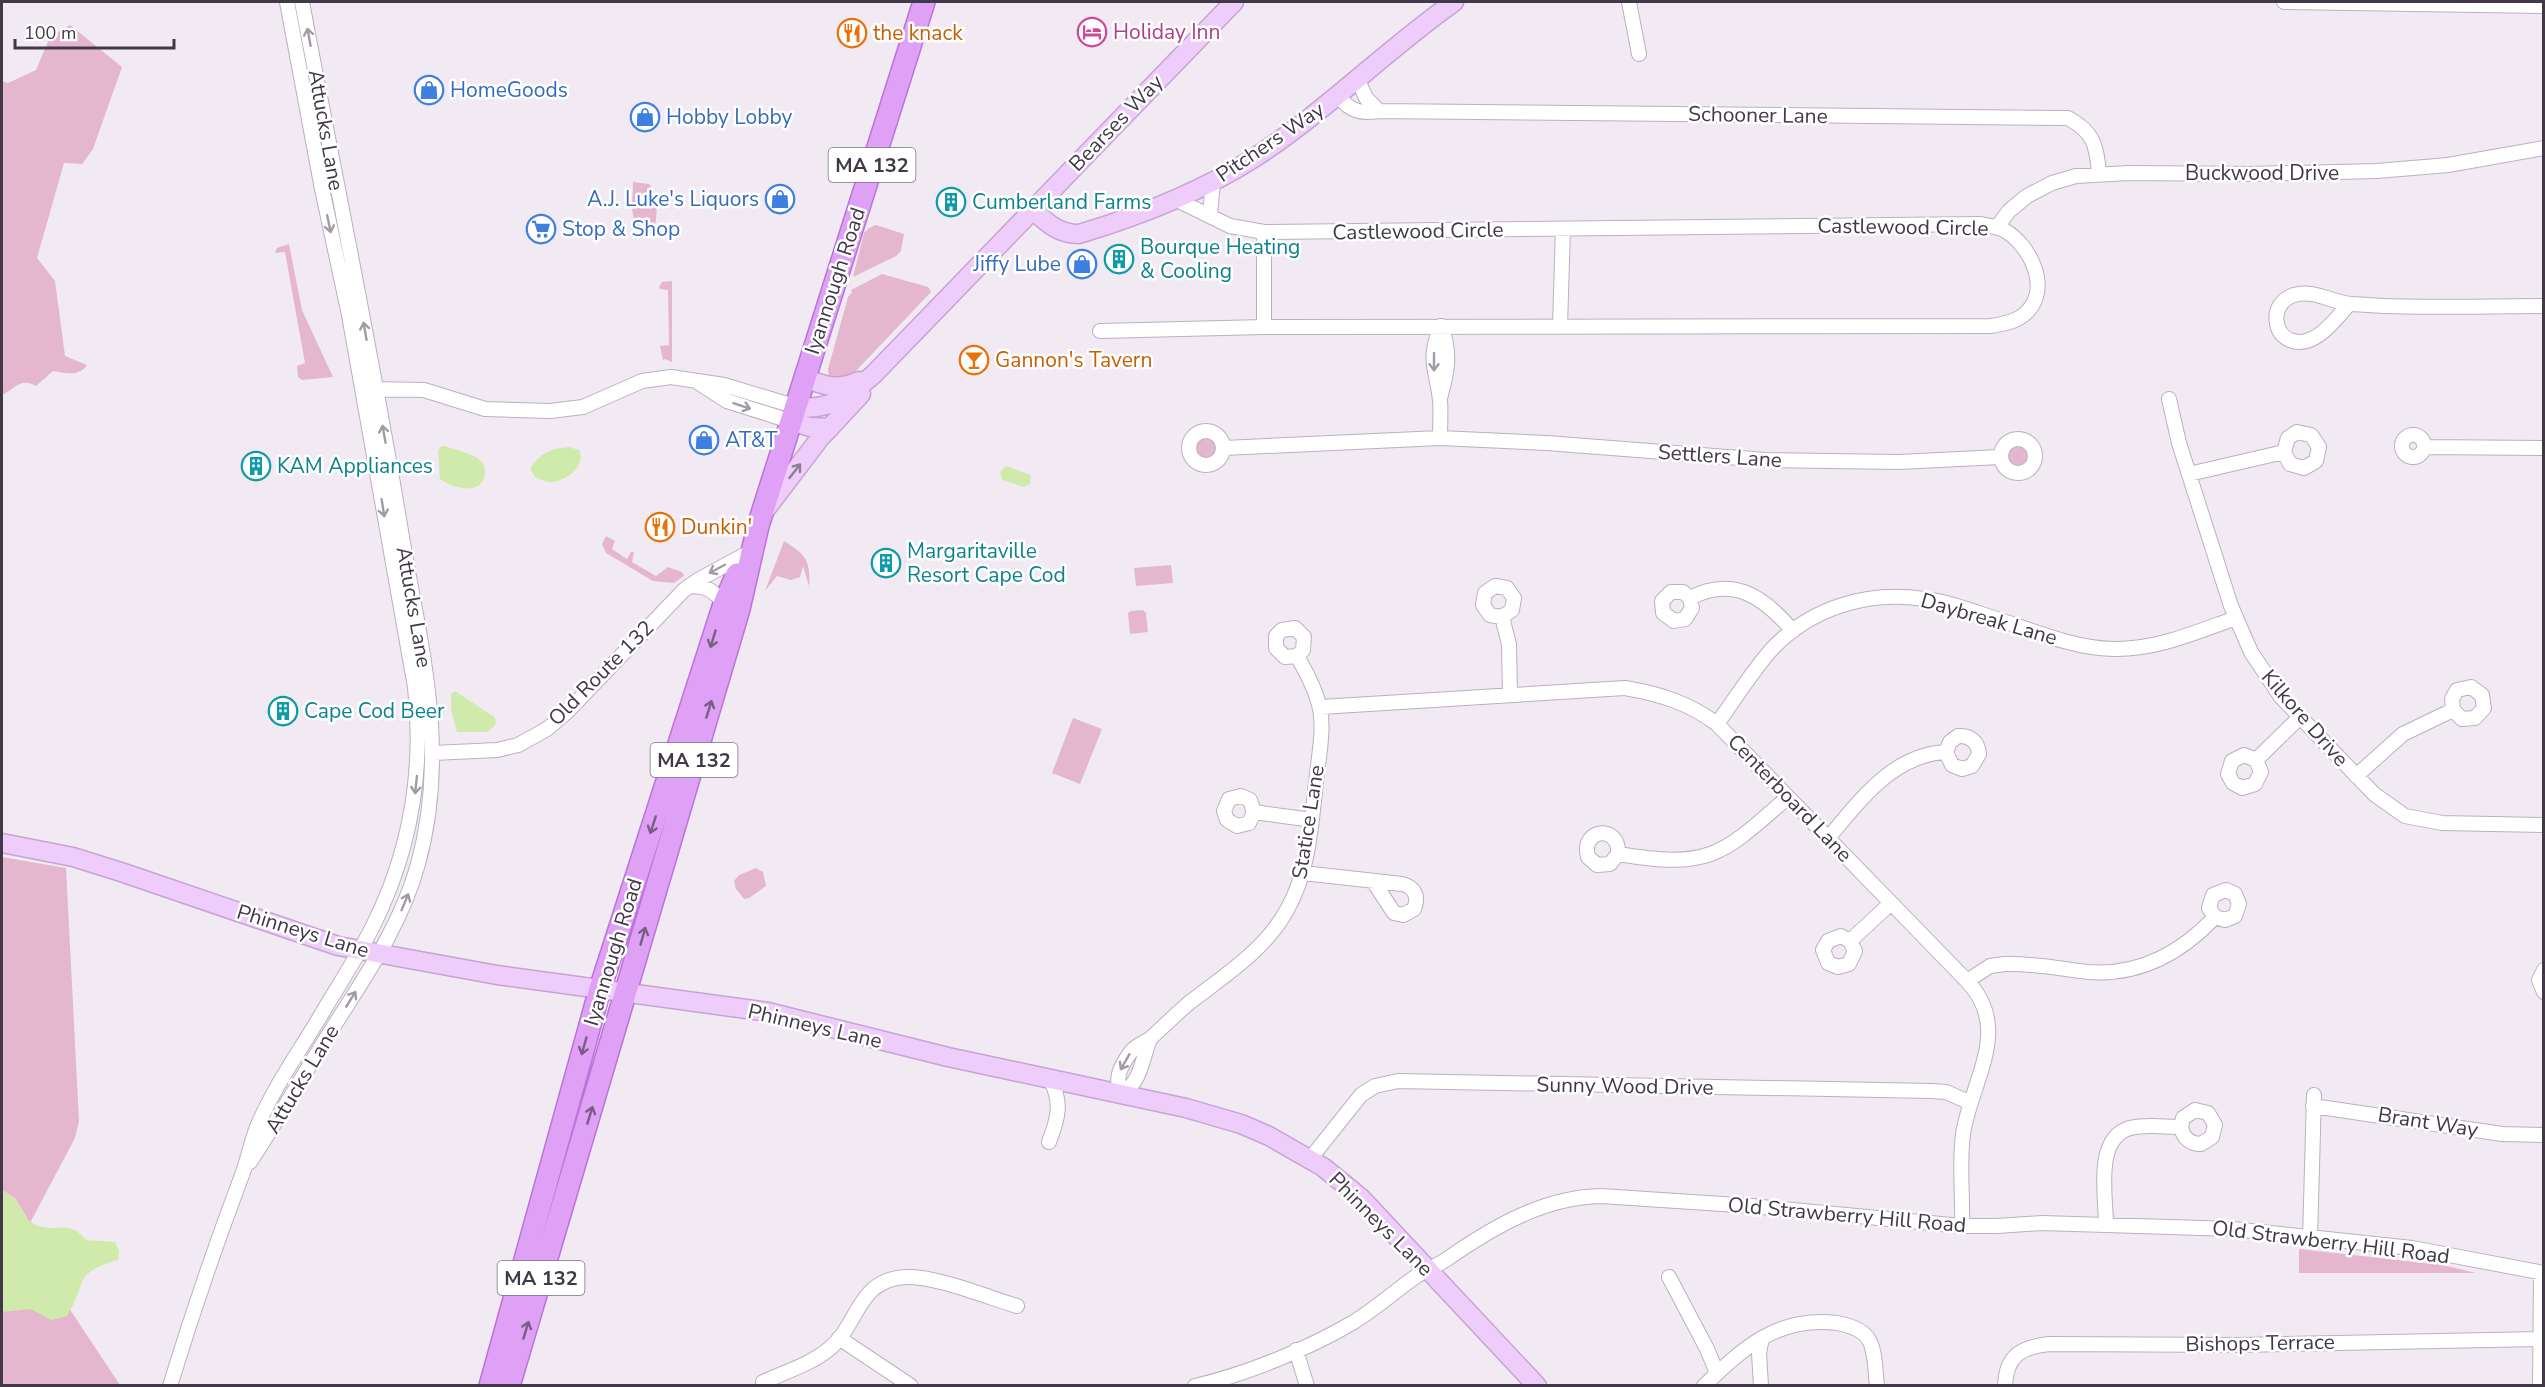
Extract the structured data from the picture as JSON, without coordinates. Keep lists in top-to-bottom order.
{
  "streets": {
    "main road": [
      "Bearses Way",
      "Pitchers Way",
      "MA 132",
      "Iyannough Road",
      "Phinneys Lane"
    ],
    "street": [
      "Schooner Lane",
      "Attucks Lane",
      "Buckwood Drive",
      "Castlewood Circle",
      "Settlers Lane",
      "Daybreak Lane",
      "Old Route 132",
      "Kilkore Drive",
      "Centerboard Lane",
      "Statice Lane",
      "Sunny Wood Drive",
      "Brant Way",
      "Old Strawberry Hill Road",
      "Bishops Terrace"
    ]
  },
  "crossings": [
    ["Schooner Lane", "Pitchers Way"],
    ["Schooner Lane", "Buckwood Drive"],
    ["Bearses Way", "Attucks Lane"],
    ["Bearses Way", "Pitchers Way"],
    ["Bearses Way", "Iyannough Road"],
    ["Attucks Lane", "Old Route 132"],
    ["Attucks Lane", "Phinneys Lane"],
    ["Pitchers Way", "Castlewood Circle"],
    ["Buckwood Drive", "Castlewood Circle"],
    ["Iyannough Road", "Old Route 132"],
    ["Iyannough Road", "Phinneys Lane"],
    ["Daybreak Lane", "Kilkore Drive"],
    ["Daybreak Lane", "Centerboard Lane"],
    ["Centerboard Lane", "Statice Lane"],
    ["Centerboard Lane", "Sunny Wood Drive"],
    ["Centerboard Lane", "Old Strawberry Hill Road"],
    ["Statice Lane", "Phinneys Lane"],
    ["Phinneys Lane", "Sunny Wood Drive"],
    ["Phinneys Lane", "Old Strawberry Hill Road"],
    ["Brant Way", "Old Strawberry Hill Road"]
  ],
  "places": {
    "hotel": ["Holiday Inn"],
    "restaurant": ["the knack", "Dunkin'"],
    "shop": [
      "HomeGoods",
      "Hobby Lobby",
      "A.J. Luke's Liquors",
      "Jiffy Lube",
      "AT&T"
    ],
    "building": [
      "Cumberland Farms",
      "Bourque Heating & Cooling",
      "KAM Appliances",
      "Margaritaville Resort Cape Cod",
      "Cape Cod Beer"
    ],
    "supermarket": ["Stop & Shop"],
    "bar": ["Gannon's Tavern"]
  },
  "scale_bar": "100 m"
}
